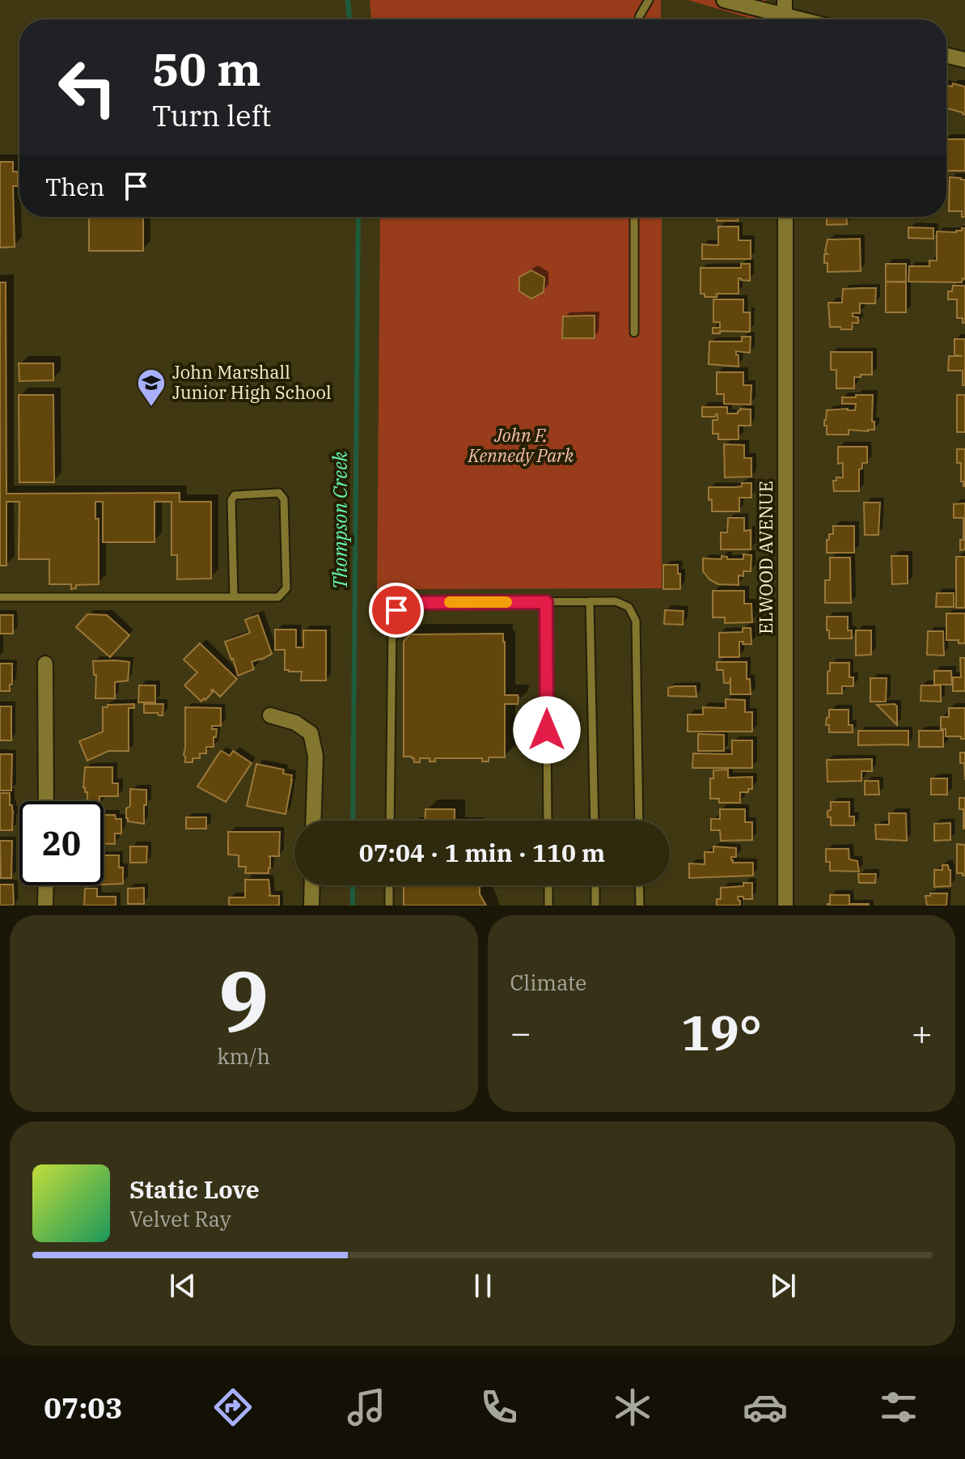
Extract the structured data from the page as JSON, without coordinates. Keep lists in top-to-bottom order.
{
  "streets": {
    "street": ["ELWOOD AVENUE"]
  },
  "water": ["Thompson Creek"],
  "parks": ["John F. Kennedy Park"],
  "places": {
    "school or university": ["John Marshall Junior High School"]
  },
  "page": {
    "turn": ["50 m", "Turn left"],
    "then": "Then",
    "limit": "20",
    "trip": "07:04 · 1 min · 110 m",
    "tile": [
      ["9", "km/h"],
      "Climate"
    ],
    "heat": ["−", "19°", "+"],
    "song": ["Static Love", "Velvet Ray"],
    "tabs": "07:03"
  }
}
